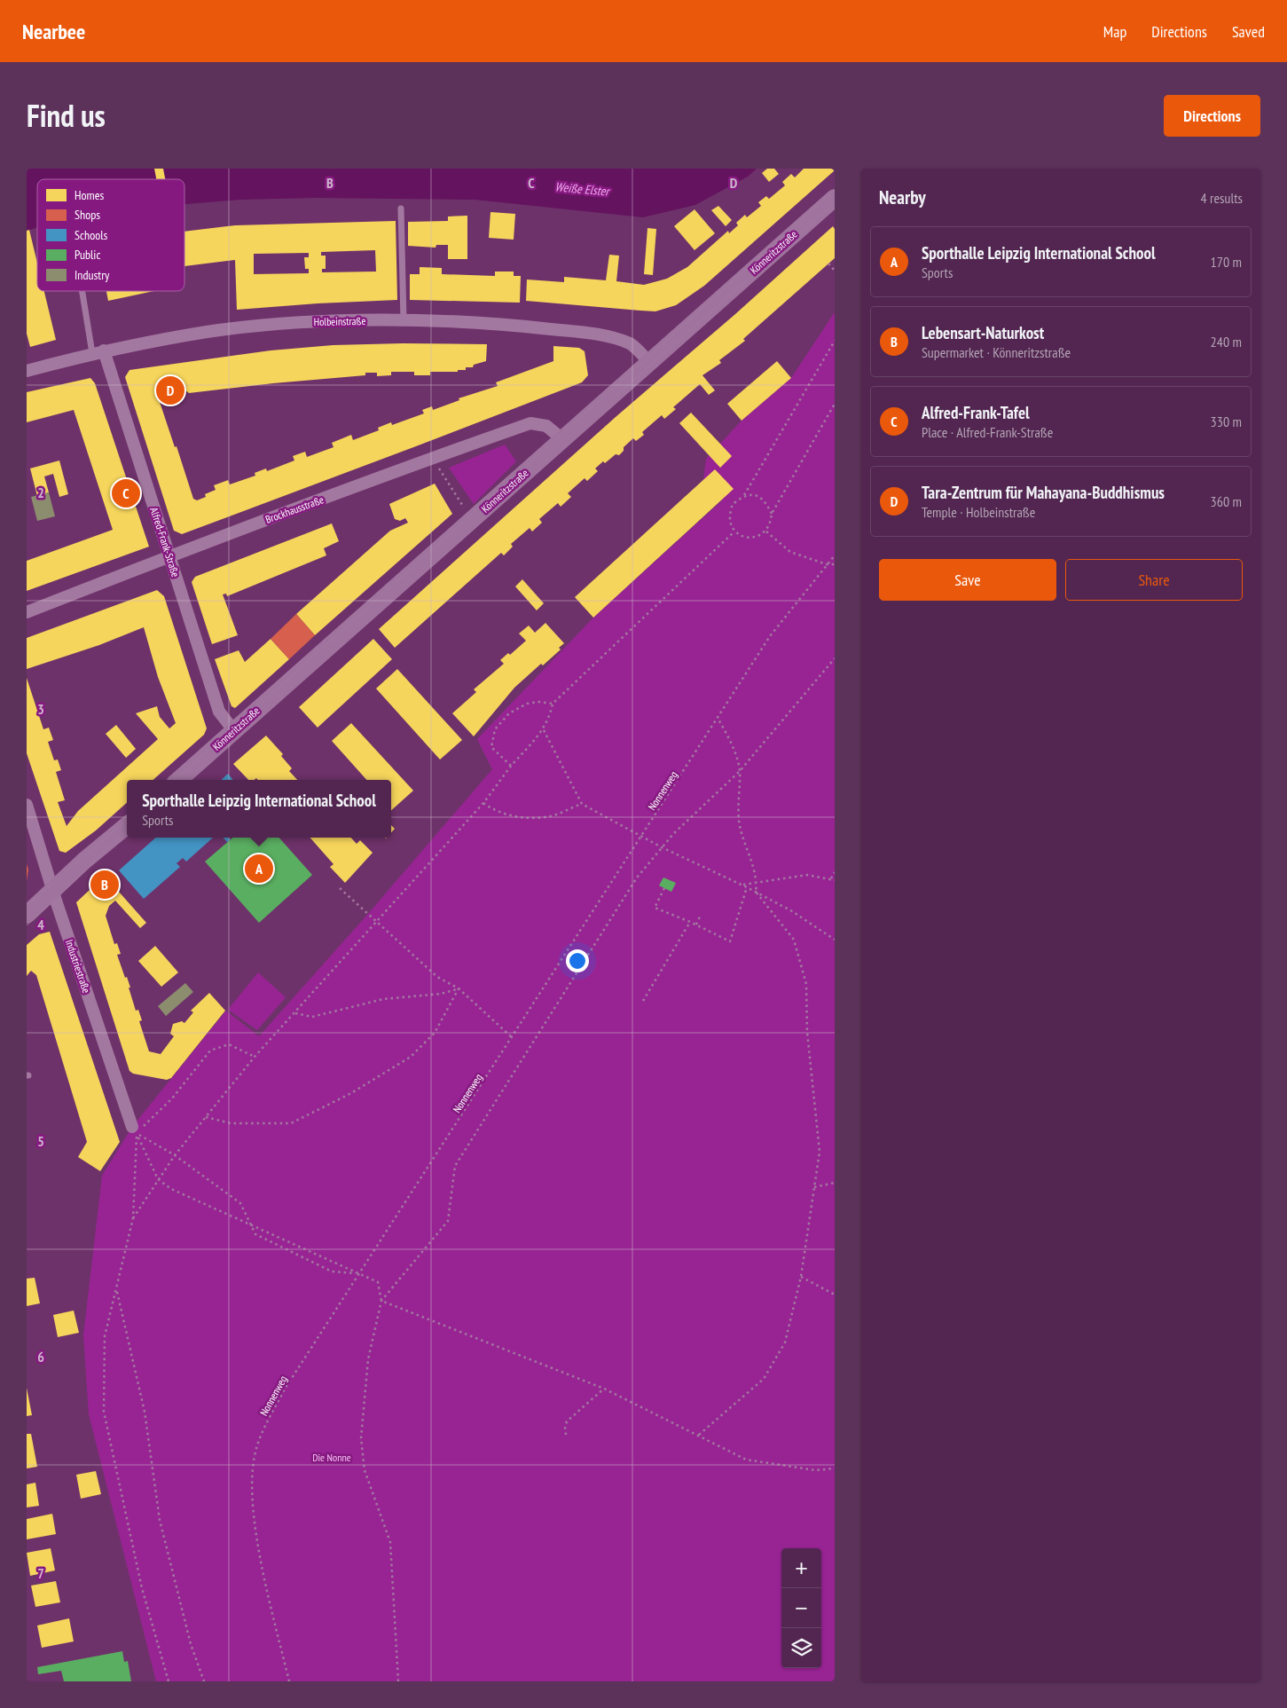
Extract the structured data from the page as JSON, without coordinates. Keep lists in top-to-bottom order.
{
  "streets": {
    "main road": ["Könneritzstraße"],
    "street": [
      "Holbeinstraße",
      "Brockhausstraße",
      "Alfred-Frank-Straße",
      "Industriestraße"
    ],
    "path": ["Nonnenweg"]
  },
  "crossings": [
    ["Könneritzstraße", "Holbeinstraße"],
    ["Könneritzstraße", "Brockhausstraße"],
    ["Könneritzstraße", "Alfred-Frank-Straße"],
    ["Holbeinstraße", "Alfred-Frank-Straße"],
    ["Brockhausstraße", "Alfred-Frank-Straße"]
  ],
  "water": ["Weiße Elster"],
  "parks": ["Die Nonne"],
  "legend": [
    "Homes",
    "Shops",
    "Schools",
    "Public",
    "Industry"
  ],
  "page": {
    "header": "Nearbee",
    "nav": ["Map", "Directions", "Saved"],
    "title": "Find us",
    "buttons": [
      "Directions",
      ["Save", "Share"]
    ],
    "heading": ["Nearby", "4 results"],
    "list": [
      {
        "mark": "A",
        "name": "Sporthalle Leipzig International School",
        "note": "Sports",
        "value": "170 m"
      },
      {
        "mark": "B",
        "name": "Lebensart-Naturkost",
        "note": "Supermarket · Könneritzstraße",
        "value": "240 m"
      },
      {
        "mark": "C",
        "name": "Alfred-Frank-Tafel",
        "note": "Place · Alfred-Frank-Straße",
        "value": "330 m"
      },
      {
        "mark": "D",
        "name": "Tara-Zentrum für Mahayana-Buddhismus",
        "note": "Temple · Holbeinstraße",
        "value": "360 m"
      }
    ],
    "pins": [
      "D",
      "C",
      "A",
      "B"
    ],
    "popup": ["Sporthalle Leipzig International School", "Sports"],
    "map_buttons": ["+", "−"]
  },
  "grid": {
    "columns": ["B", "C", "D"],
    "rows": [
      "2",
      "3",
      "4",
      "5",
      "6",
      "7"
    ]
  }
}
